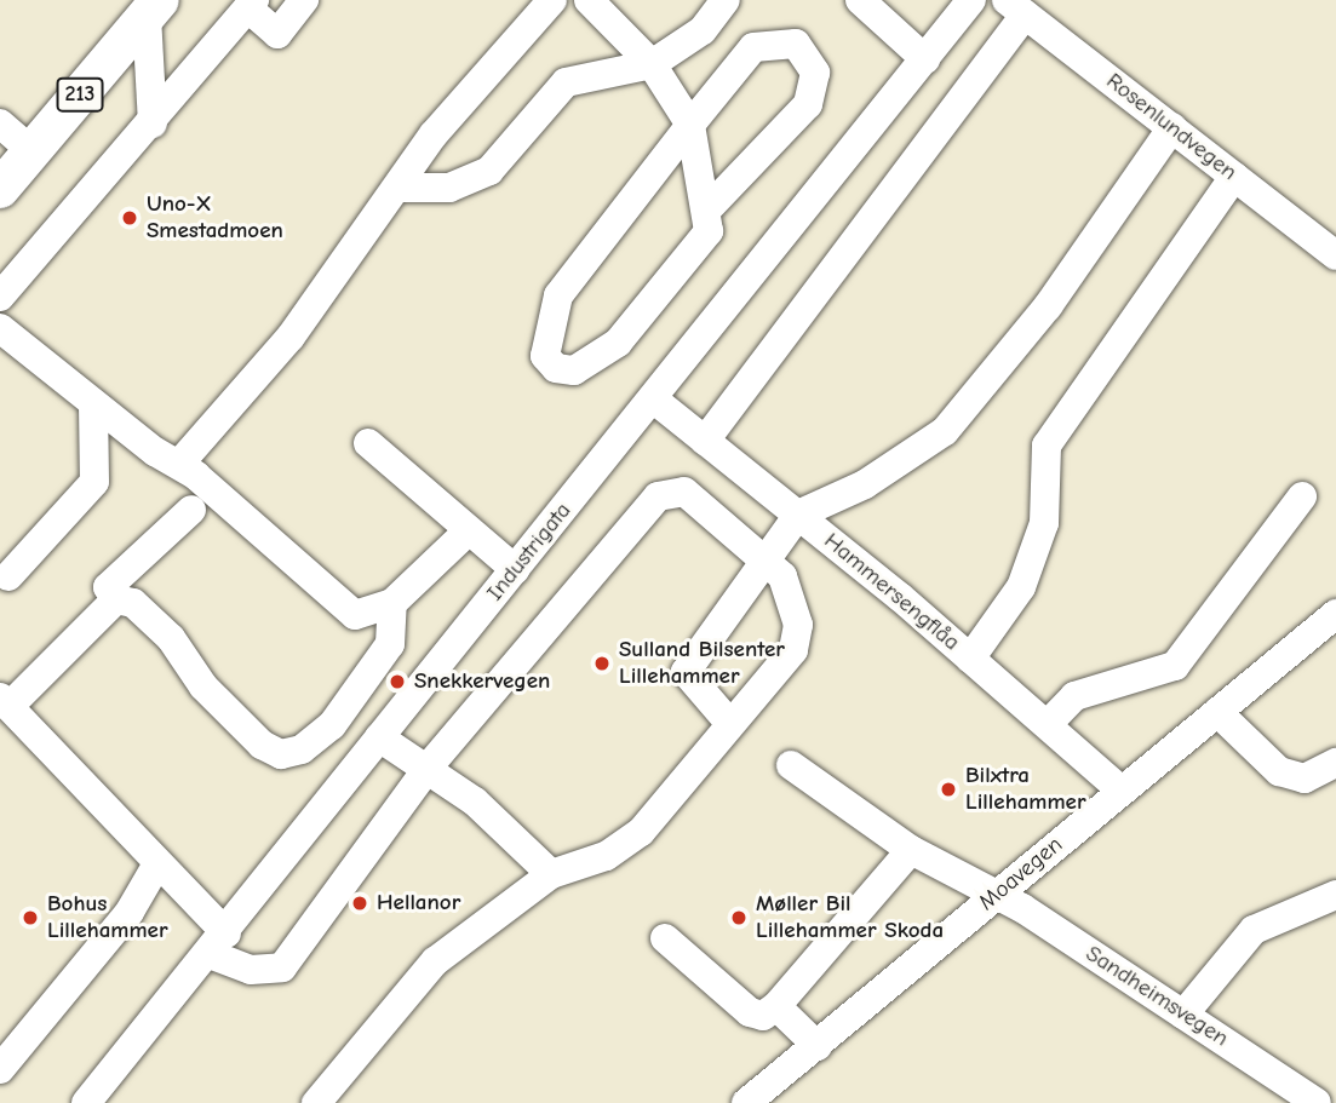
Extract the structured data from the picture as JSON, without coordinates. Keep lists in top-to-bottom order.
{
  "streets": {
    "main road": ["213"],
    "street": [
      "Rosenlundvegen",
      "Industrigata",
      "Hammersengflåa",
      "Moavegen",
      "Sandheimsvegen"
    ]
  },
  "crossings": [
    ["Industrigata", "Hammersengflåa"],
    ["Hammersengflåa", "Moavegen"],
    ["Moavegen", "Sandheimsvegen"]
  ],
  "places": [
    "Uno-X Smestadmoen",
    "Sulland Bilsenter Lillehammer",
    "Snekkervegen",
    "Bilxtra Lillehammer",
    "Hellanor",
    "Bohus Lillehammer",
    "Møller Bil Lillehammer Skoda"
  ]
}
